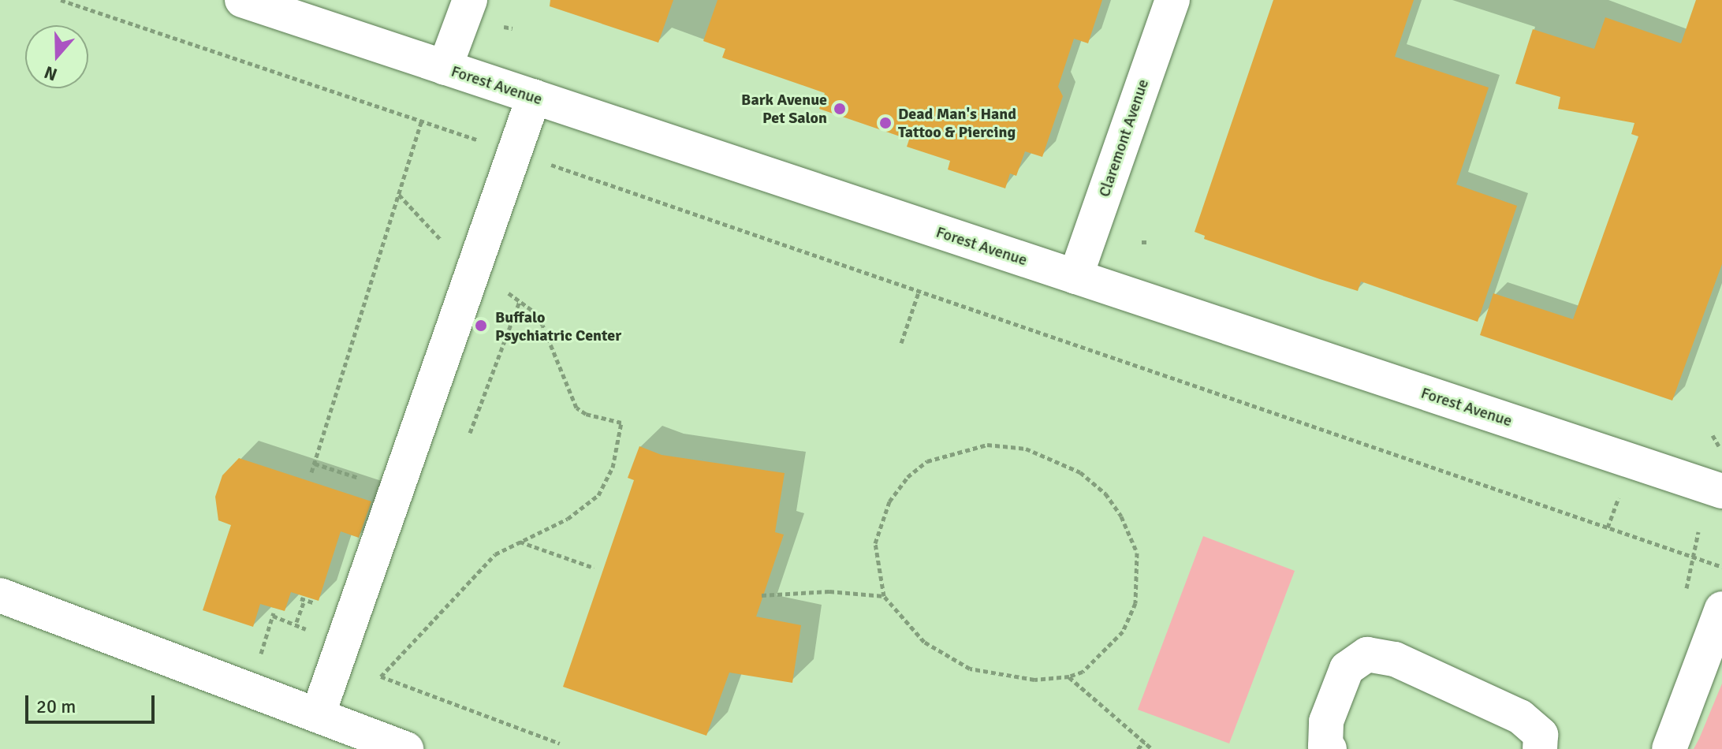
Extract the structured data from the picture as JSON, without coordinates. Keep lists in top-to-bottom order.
{
  "streets": {
    "street": ["Forest Avenue", "Claremont Avenue"]
  },
  "crossings": [
    ["Forest Avenue", "Claremont Avenue"]
  ],
  "places": ["Bark Avenue Pet Salon", "Dead Man's Hand Tattoo & Piercing", "Buffalo Psychiatric Center"],
  "scale_bar": "20 m",
  "north": "bottom"
}
